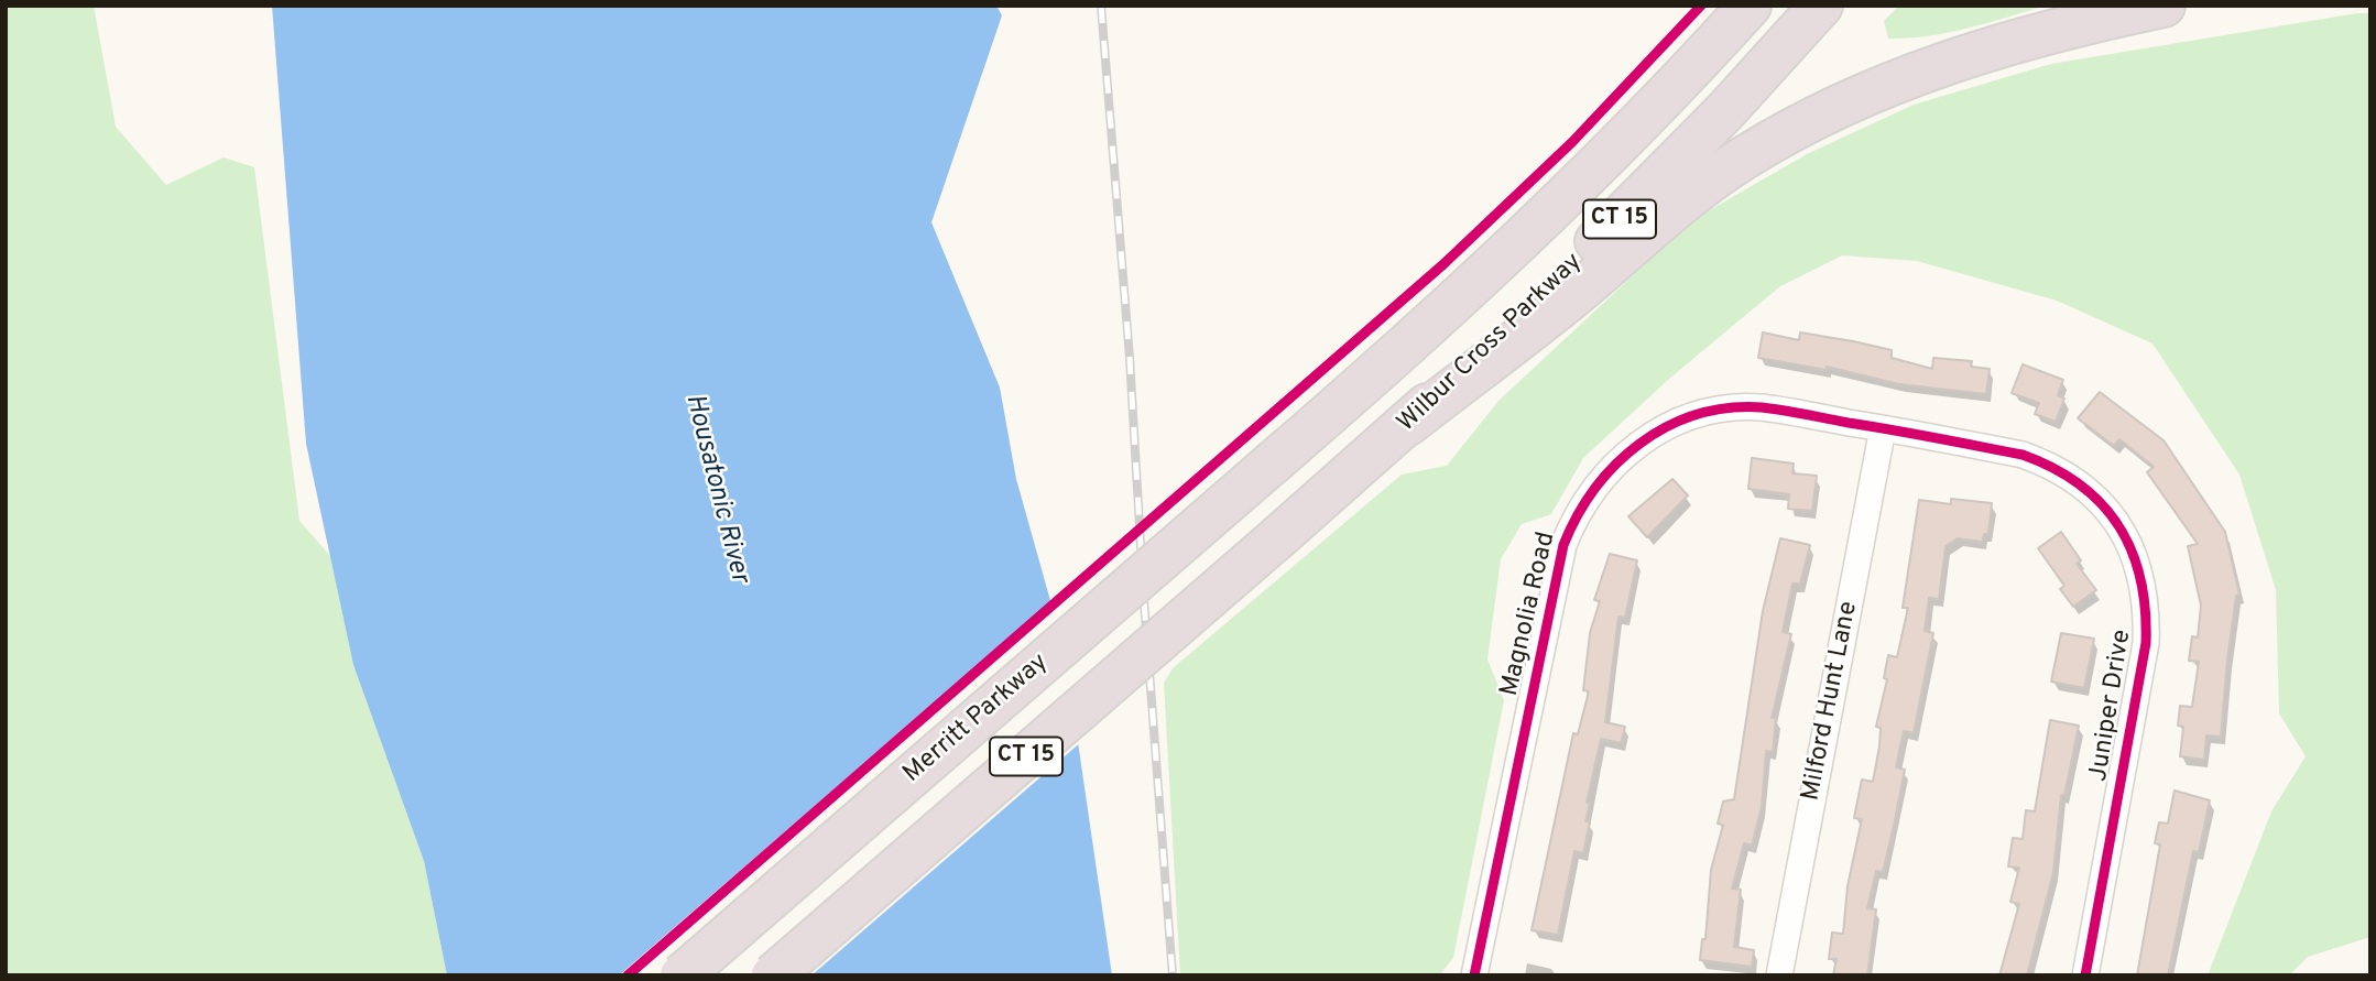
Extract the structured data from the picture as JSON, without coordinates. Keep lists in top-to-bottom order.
{
  "streets": {
    "highway": ["CT 15", "Wilbur Cross Parkway", "Merritt Parkway"],
    "street": ["Magnolia Road", "Milford Hunt Lane", "Juniper Drive"]
  },
  "crossings": [
    ["Wilbur Cross Parkway", "Merritt Parkway"],
    ["Magnolia Road", "Milford Hunt Lane"],
    ["Magnolia Road", "Juniper Drive"],
    ["Milford Hunt Lane", "Juniper Drive"]
  ],
  "water": ["Housatonic River"]
}
